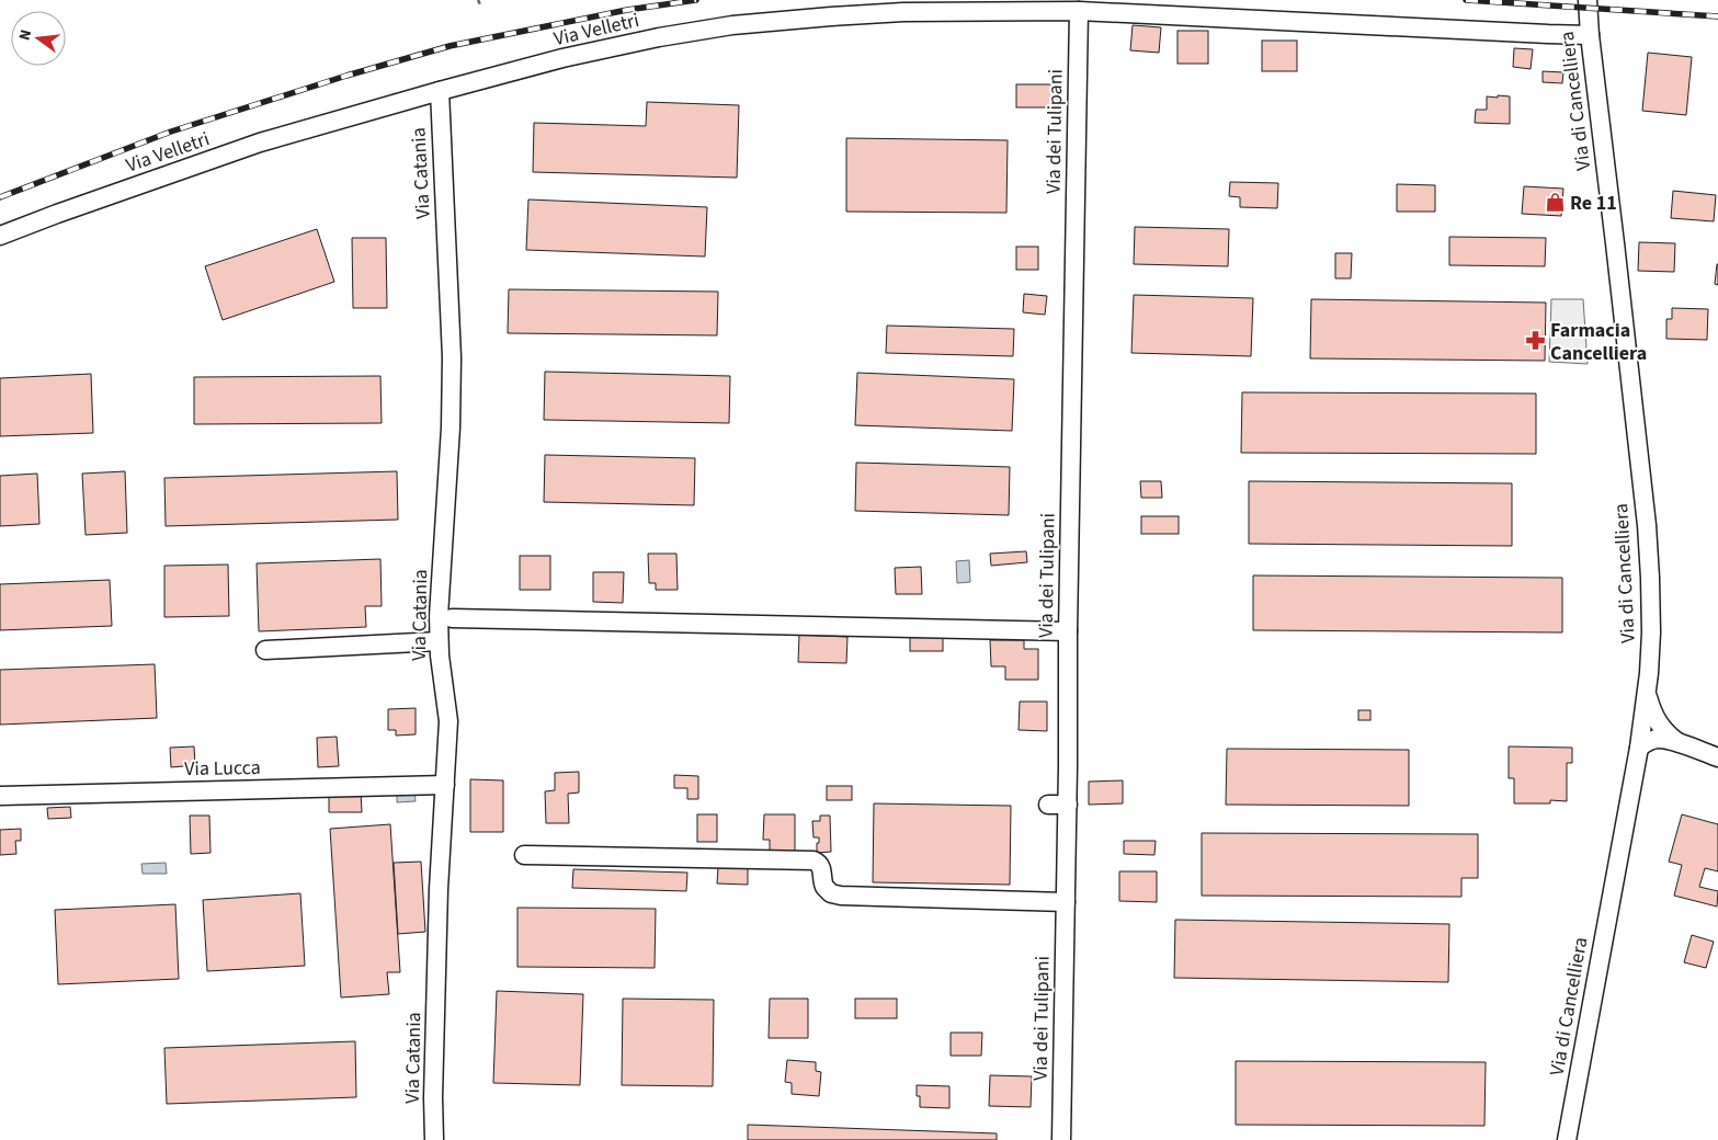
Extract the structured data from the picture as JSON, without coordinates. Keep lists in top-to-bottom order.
{
  "streets": {
    "street": [
      "Via Velletri",
      "Via di Cancelliera",
      "Via dei Tulipani",
      "Via Catania",
      "Via Lucca"
    ]
  },
  "crossings": [
    ["Via Velletri", "Via di Cancelliera"],
    ["Via Velletri", "Via dei Tulipani"],
    ["Via Velletri", "Via Catania"],
    ["Via Catania", "Via Lucca"]
  ],
  "places": {
    "shop": ["Re 11"],
    "pharmacy": ["Farmacia Cancelliera"]
  },
  "north": "left"
}
